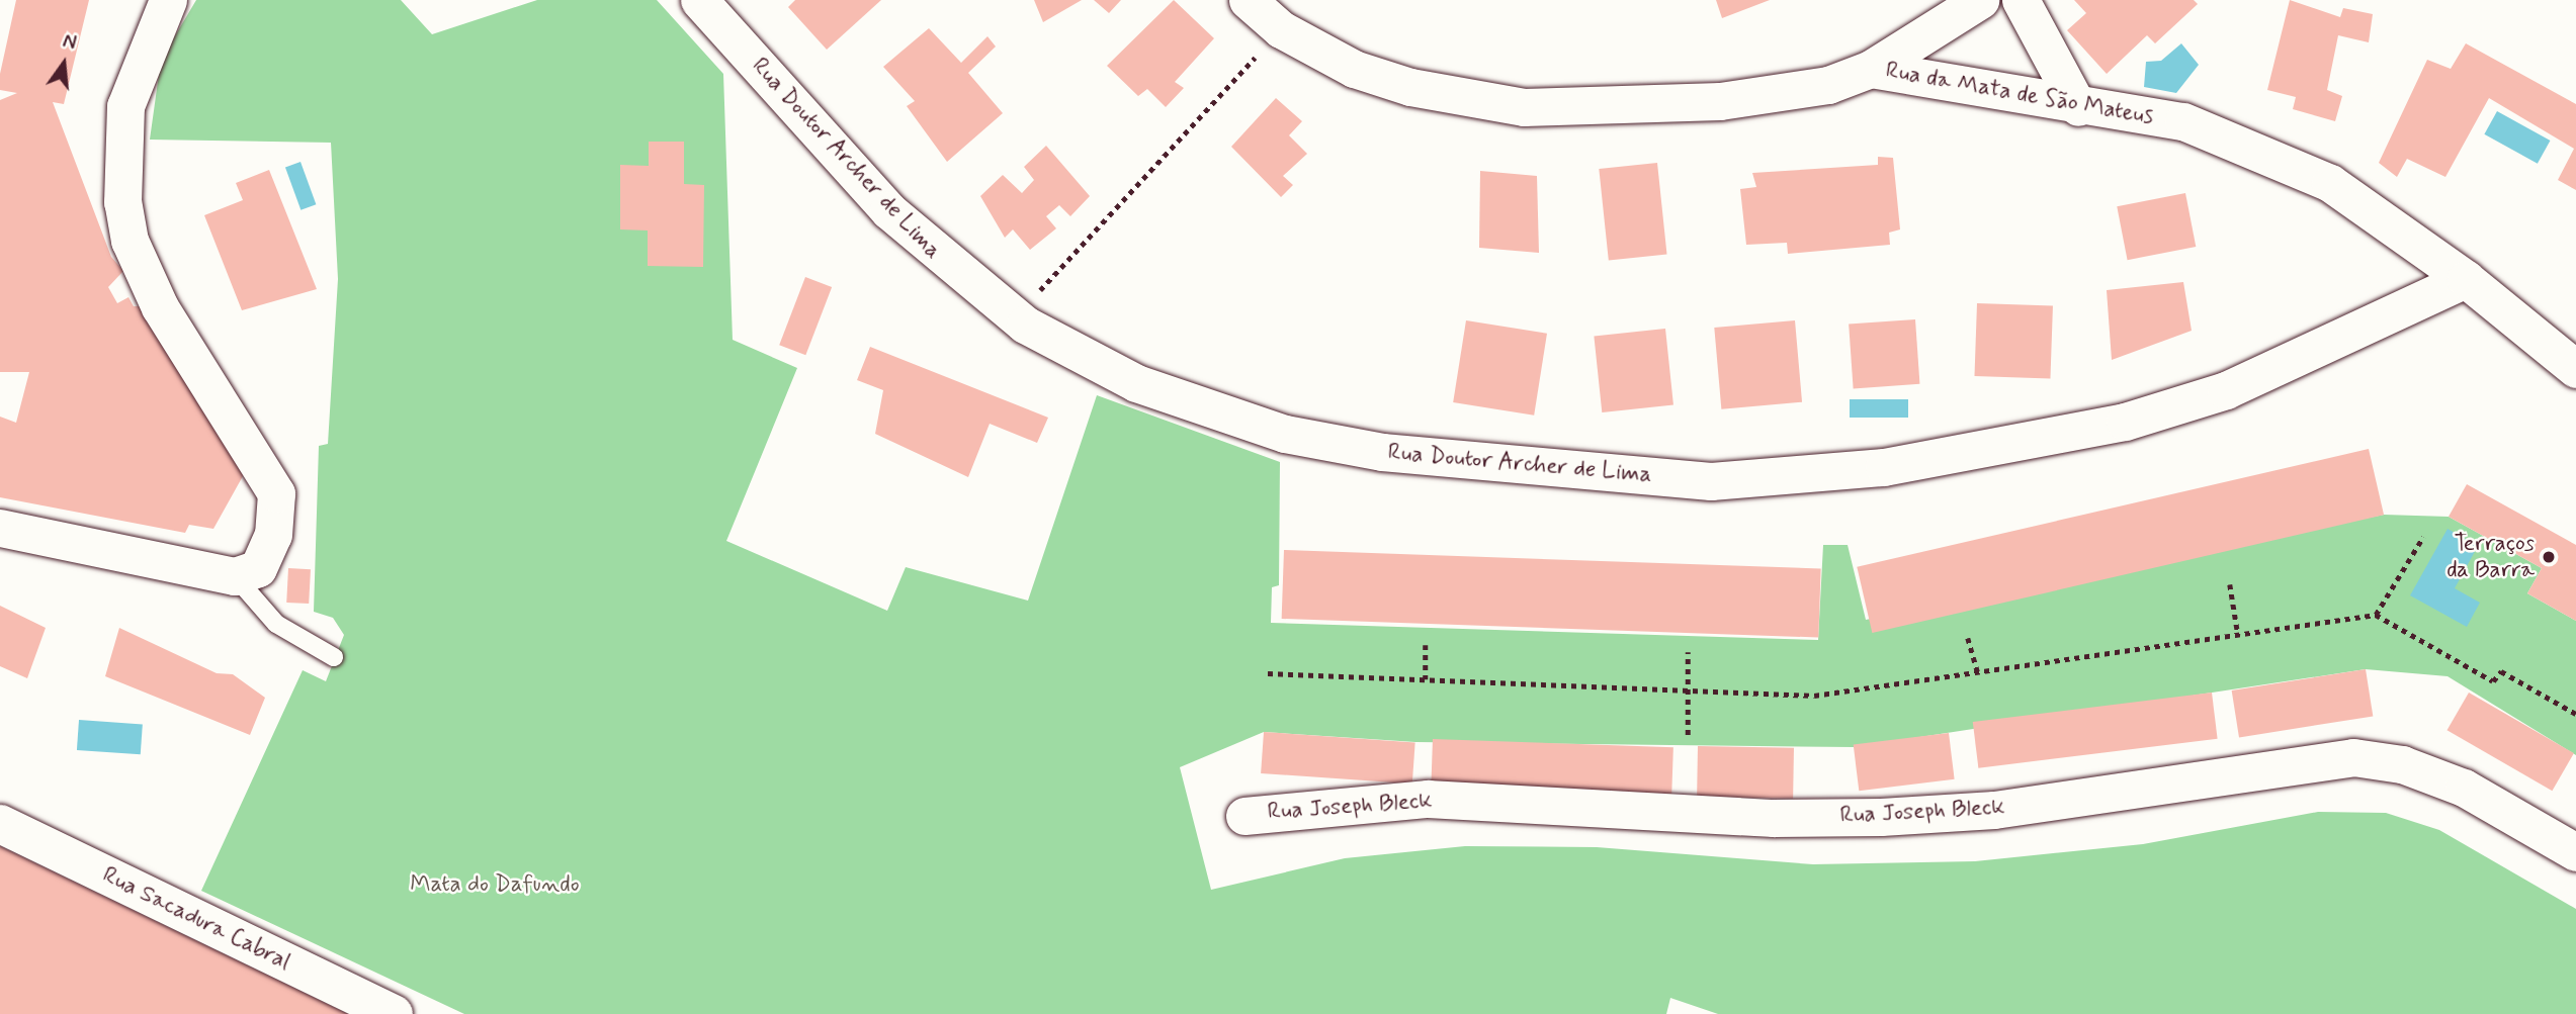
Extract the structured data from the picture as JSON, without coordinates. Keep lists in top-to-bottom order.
{
  "streets": {
    "street": [
      "Rua da Mata de São Mateus",
      "Rua Doutor Archer de Lima",
      "Rua Joseph Bleck",
      "Rua Sacadura Cabral"
    ]
  },
  "crossings": [
    ["Rua da Mata de São Mateus", "Rua Doutor Archer de Lima"]
  ],
  "parks": ["Mata do Dafundo"],
  "places": ["Terraços da Barra"],
  "north": "top"
}
